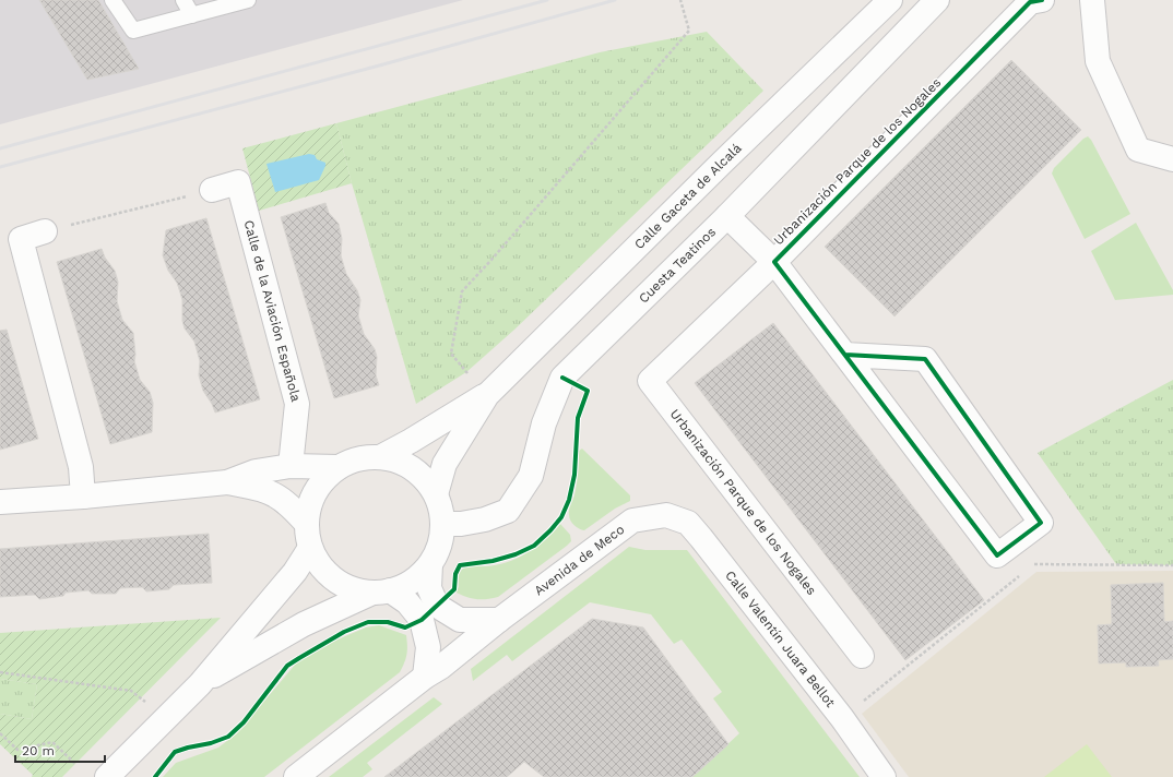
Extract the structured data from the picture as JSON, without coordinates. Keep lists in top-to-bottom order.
{
  "streets": {
    "street": [
      "Urbanización Parque de los Nogales",
      "Calle Gaceta de Alcalá",
      "Cuesta Teatinos",
      "Calle de la Aviación Española",
      "Avenida de Meco",
      "Calle Valentín Juara Bellot"
    ]
  },
  "crossings": [
    ["Urbanización Parque de los Nogales", "Cuesta Teatinos"],
    ["Calle Gaceta de Alcalá", "Cuesta Teatinos"],
    ["Avenida de Meco", "Calle Valentín Juara Bellot"]
  ],
  "scale_bar": "20 m"
}
